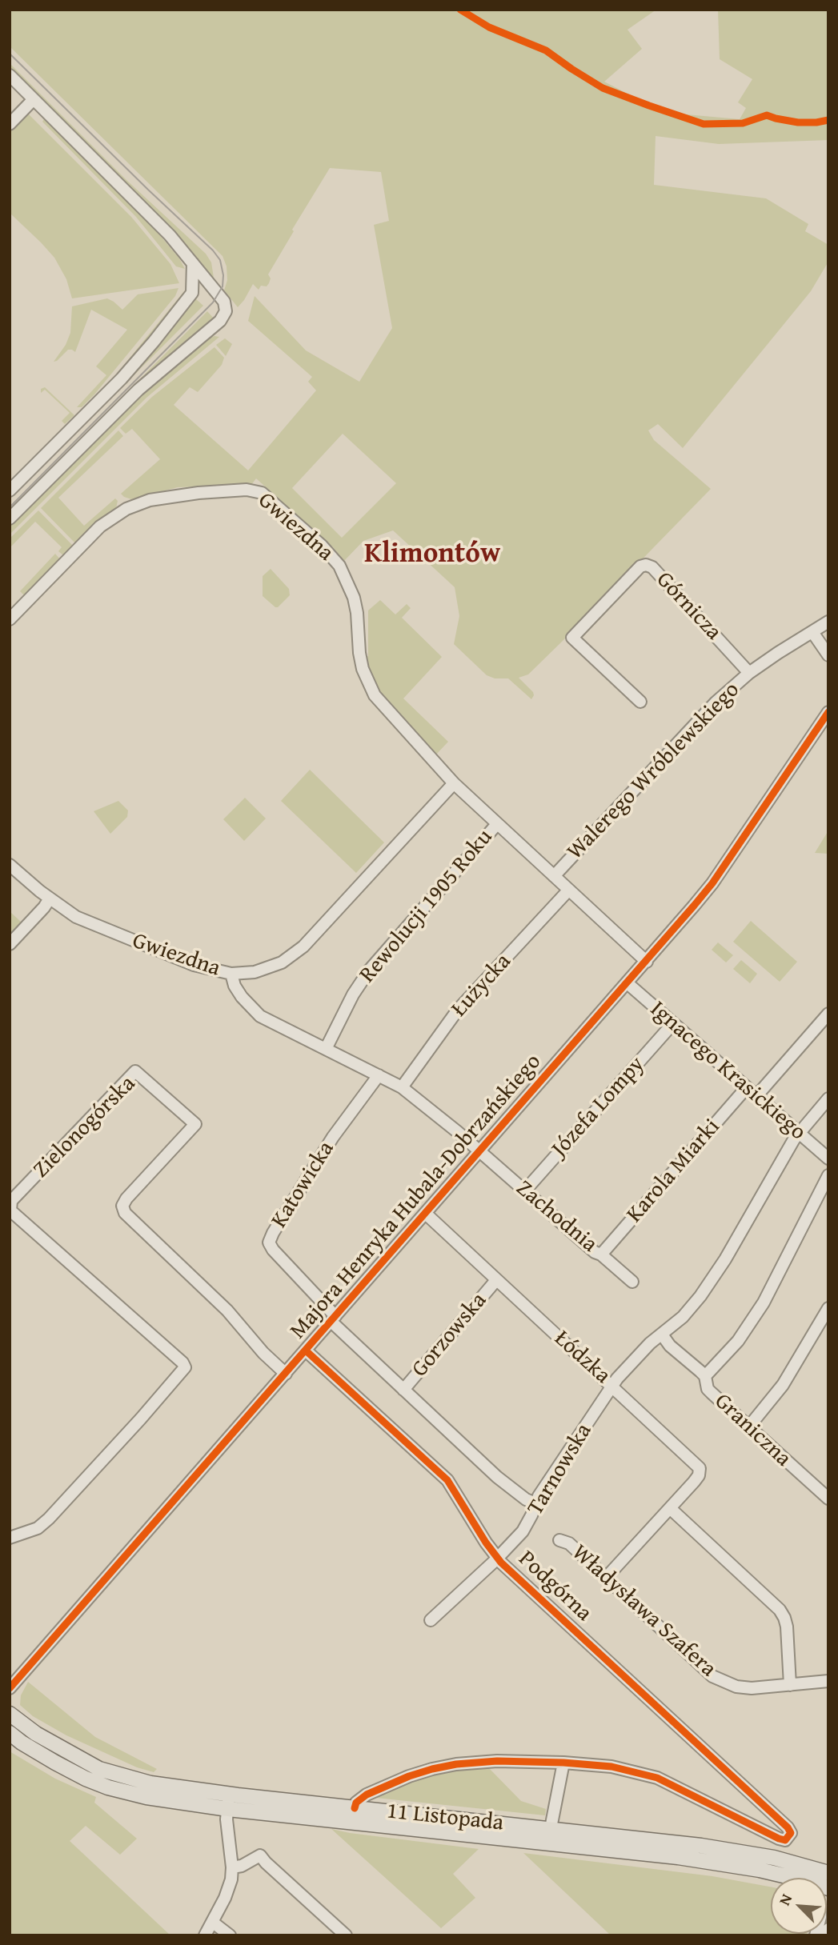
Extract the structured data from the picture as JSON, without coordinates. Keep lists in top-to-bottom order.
{
  "streets": {
    "main road": ["11 Listopada"],
    "street": [
      "Gwiezdna",
      "Górnicza",
      "Walerego Wróblewskiego",
      "Rewolucji 1905 Roku",
      "Łużycka",
      "Ignacego Krasickiego",
      "Józefa Lompy",
      "Zielonogórska",
      "Karola Miarki",
      "Katowicka",
      "Majora Henryka Hubala-Dobrzańskiego",
      "Zachodnia",
      "Gorzowska",
      "Łódzka",
      "Graniczna",
      "Tarnowska",
      "Podgórna",
      "Władysława Szafera"
    ]
  },
  "crossings": [
    ["Gwiezdna", "Walerego Wróblewskiego"],
    ["Gwiezdna", "Rewolucji 1905 Roku"],
    ["Gwiezdna", "Łużycka"],
    ["Gwiezdna", "Majora Henryka Hubala-Dobrzańskiego"],
    ["Gwiezdna", "Zachodnia"],
    ["Górnicza", "Walerego Wróblewskiego"],
    ["Rewolucji 1905 Roku", "Zachodnia"],
    ["Łużycka", "Zachodnia"],
    ["Ignacego Krasickiego", "Józefa Lompy"],
    ["Ignacego Krasickiego", "Karola Miarki"],
    ["Ignacego Krasickiego", "Majora Henryka Hubala-Dobrzańskiego"],
    ["Ignacego Krasickiego", "Tarnowska"],
    ["Józefa Lompy", "Zachodnia"],
    ["Zielonogórska", "Majora Henryka Hubala-Dobrzańskiego"],
    ["Karola Miarki", "Zachodnia"],
    ["Katowicka", "Majora Henryka Hubala-Dobrzańskiego"],
    ["Katowicka", "Zachodnia"],
    ["Majora Henryka Hubala-Dobrzańskiego", "Zachodnia"],
    ["Majora Henryka Hubala-Dobrzańskiego", "Łódzka"],
    ["Majora Henryka Hubala-Dobrzańskiego", "Podgórna"],
    ["Gorzowska", "Łódzka"],
    ["Łódzka", "Tarnowska"],
    ["Łódzka", "Władysława Szafera"],
    ["Graniczna", "Tarnowska"],
    ["Tarnowska", "Podgórna"]
  ],
  "districts": ["Klimontów"],
  "north": "top left"
}
